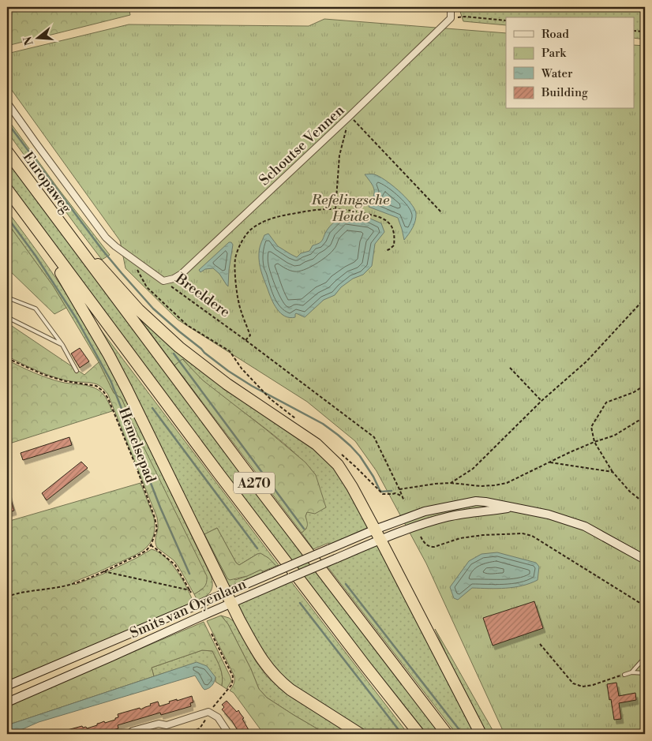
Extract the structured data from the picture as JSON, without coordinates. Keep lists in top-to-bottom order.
{
  "streets": {
    "highway": ["Europaweg", "A270"],
    "main road": ["Smits van Oyenlaan"],
    "street": ["Schoutse Vennen", "Breeldere"],
    "path": ["Hemelsepad"]
  },
  "crossings": [
    ["Schoutse Vennen", "Breeldere"],
    ["Europaweg", "A270"],
    ["A270", "Smits van Oyenlaan"]
  ],
  "parks": ["Refelingsche Heide"],
  "legend": [
    "Road",
    "Park",
    "Water",
    "Building"
  ],
  "north": "left"
}
